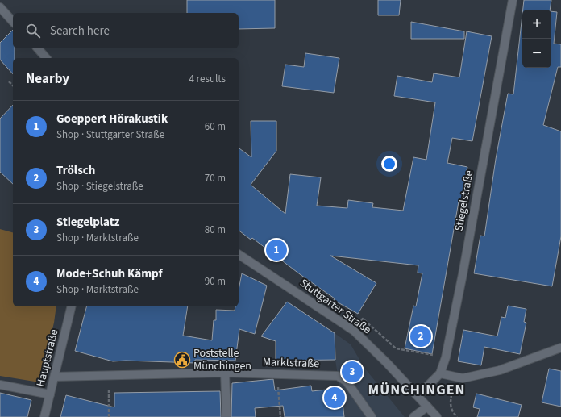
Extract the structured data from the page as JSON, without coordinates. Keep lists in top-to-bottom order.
{
  "streets": {
    "street": [
      "Stiegelstraße",
      "Stuttgarter Straße",
      "Hauptstraße",
      "Marktstraße"
    ]
  },
  "crossings": [
    ["Stiegelstraße", "Stuttgarter Straße"],
    ["Hauptstraße", "Marktstraße"]
  ],
  "districts": ["MÜNCHINGEN"],
  "places": {
    "public building": ["Poststelle Münchingen"]
  },
  "page": {
    "map_buttons": ["+", "−"],
    "search": "Search here",
    "heading": ["Nearby", "4 results"],
    "list": [
      {
        "mark": "1",
        "name": "Goeppert Hörakustik",
        "note": "Shop · Stuttgarter Straße",
        "value": "60 m"
      },
      {
        "mark": "2",
        "name": "Trölsch",
        "note": "Shop · Stiegelstraße",
        "value": "70 m"
      },
      {
        "mark": "3",
        "name": "Stiegelplatz",
        "note": "Shop · Marktstraße",
        "value": "80 m"
      },
      {
        "mark": "4",
        "name": "Mode+Schuh Kämpf",
        "note": "Shop · Marktstraße",
        "value": "90 m"
      }
    ],
    "pins": [
      "1",
      "2",
      "3",
      "4"
    ]
  }
}
